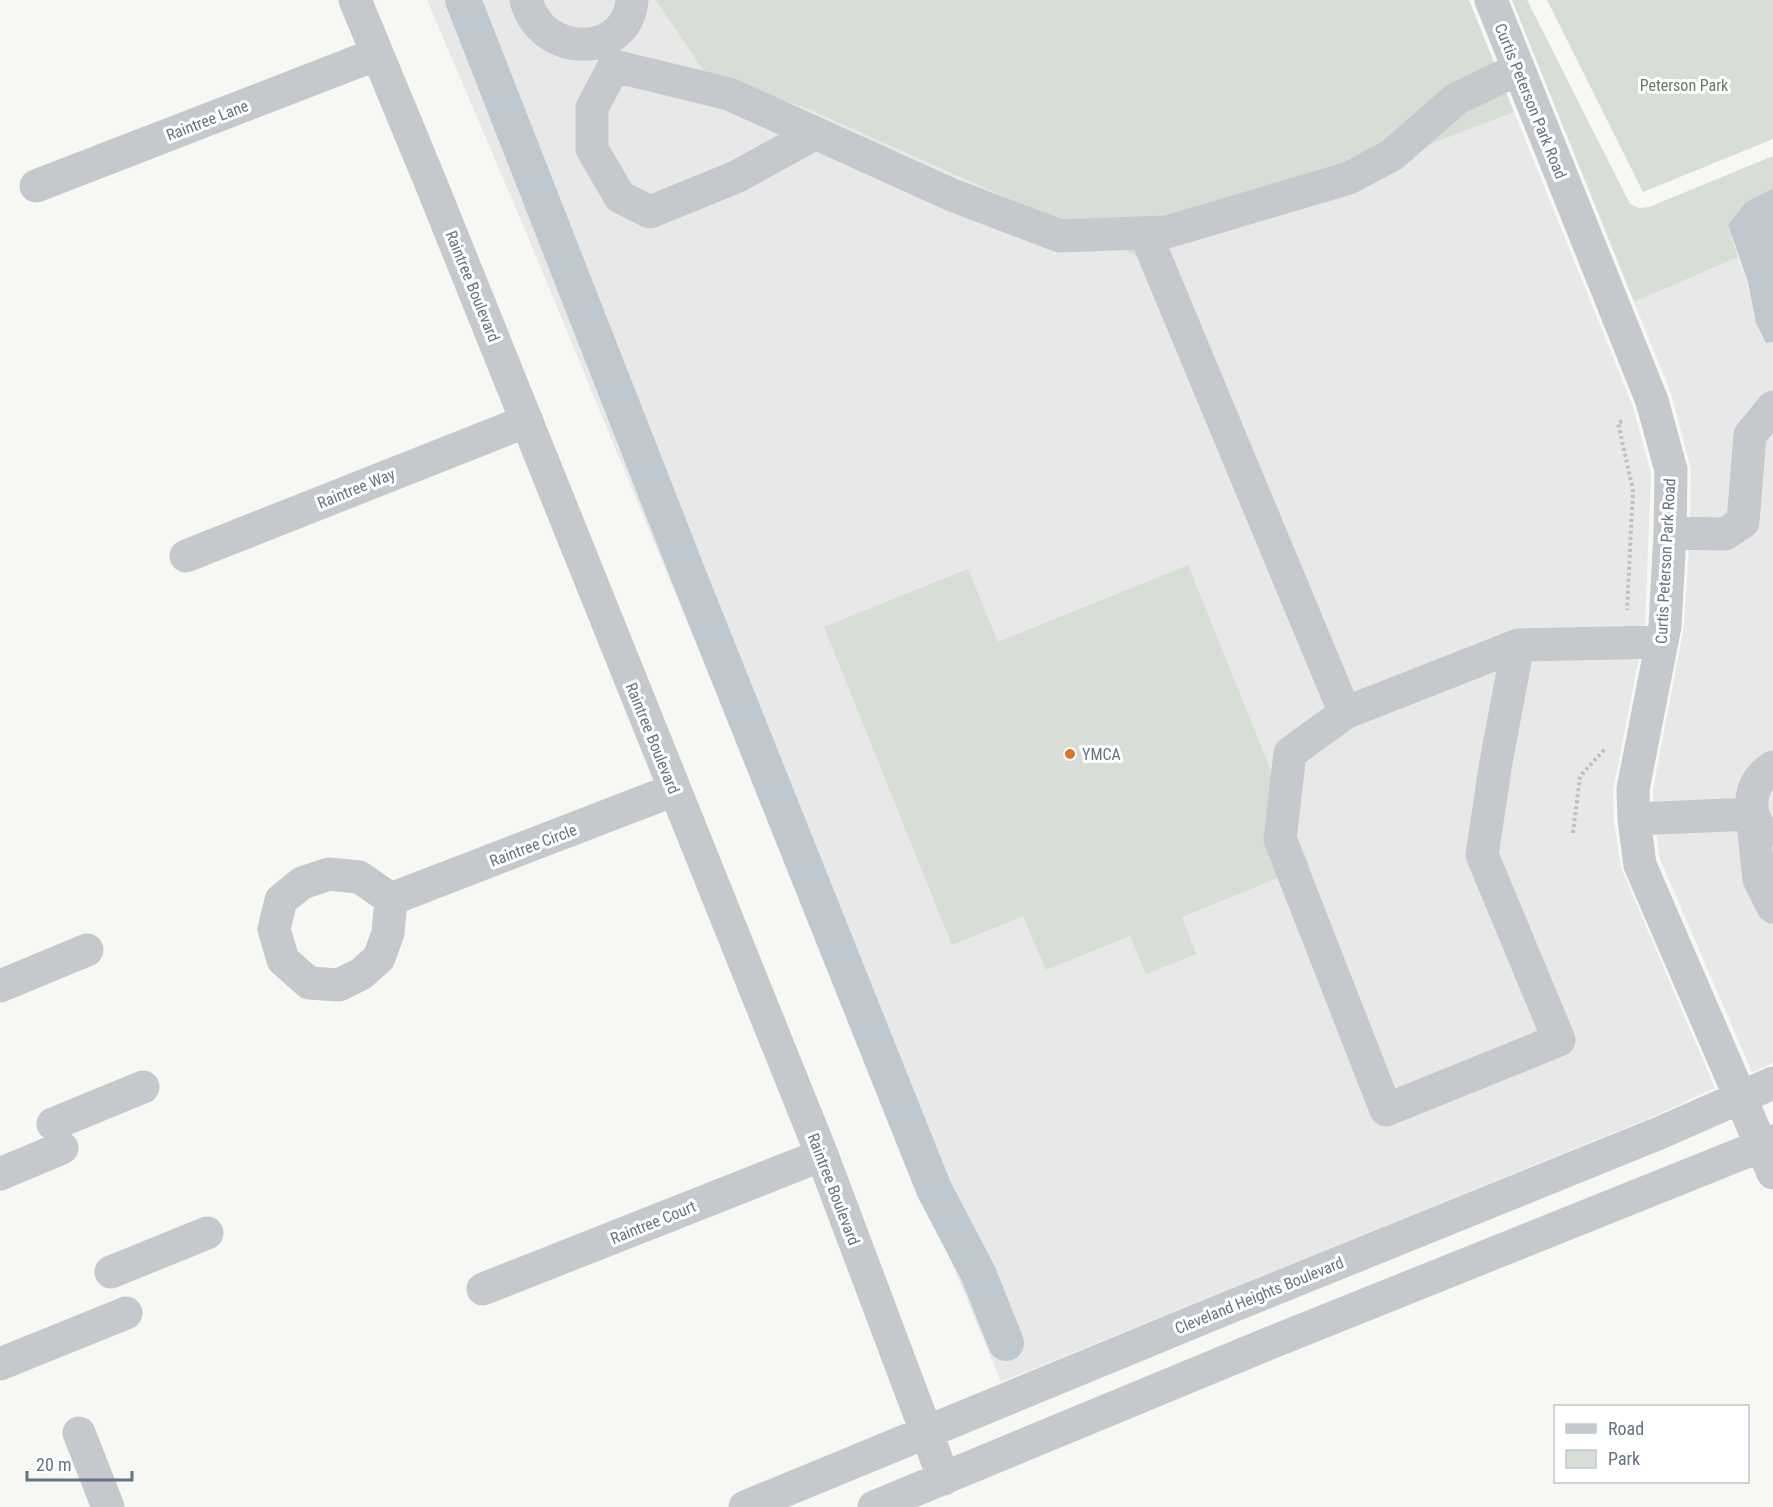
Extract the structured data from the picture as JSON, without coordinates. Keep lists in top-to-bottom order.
{
  "streets": {
    "street": [
      "Curtis Peterson Park Road",
      "Raintree Lane",
      "Raintree Boulevard",
      "Raintree Way",
      "Raintree Circle",
      "Raintree Court",
      "Cleveland Heights Boulevard"
    ]
  },
  "crossings": [
    ["Curtis Peterson Park Road", "Cleveland Heights Boulevard"],
    ["Raintree Lane", "Raintree Boulevard"],
    ["Raintree Boulevard", "Raintree Way"],
    ["Raintree Boulevard", "Raintree Circle"],
    ["Raintree Boulevard", "Raintree Court"],
    ["Raintree Boulevard", "Cleveland Heights Boulevard"]
  ],
  "parks": ["Peterson Park"],
  "places": ["YMCA"],
  "legend": ["Road", "Park"],
  "scale_bar": "20 m"
}
